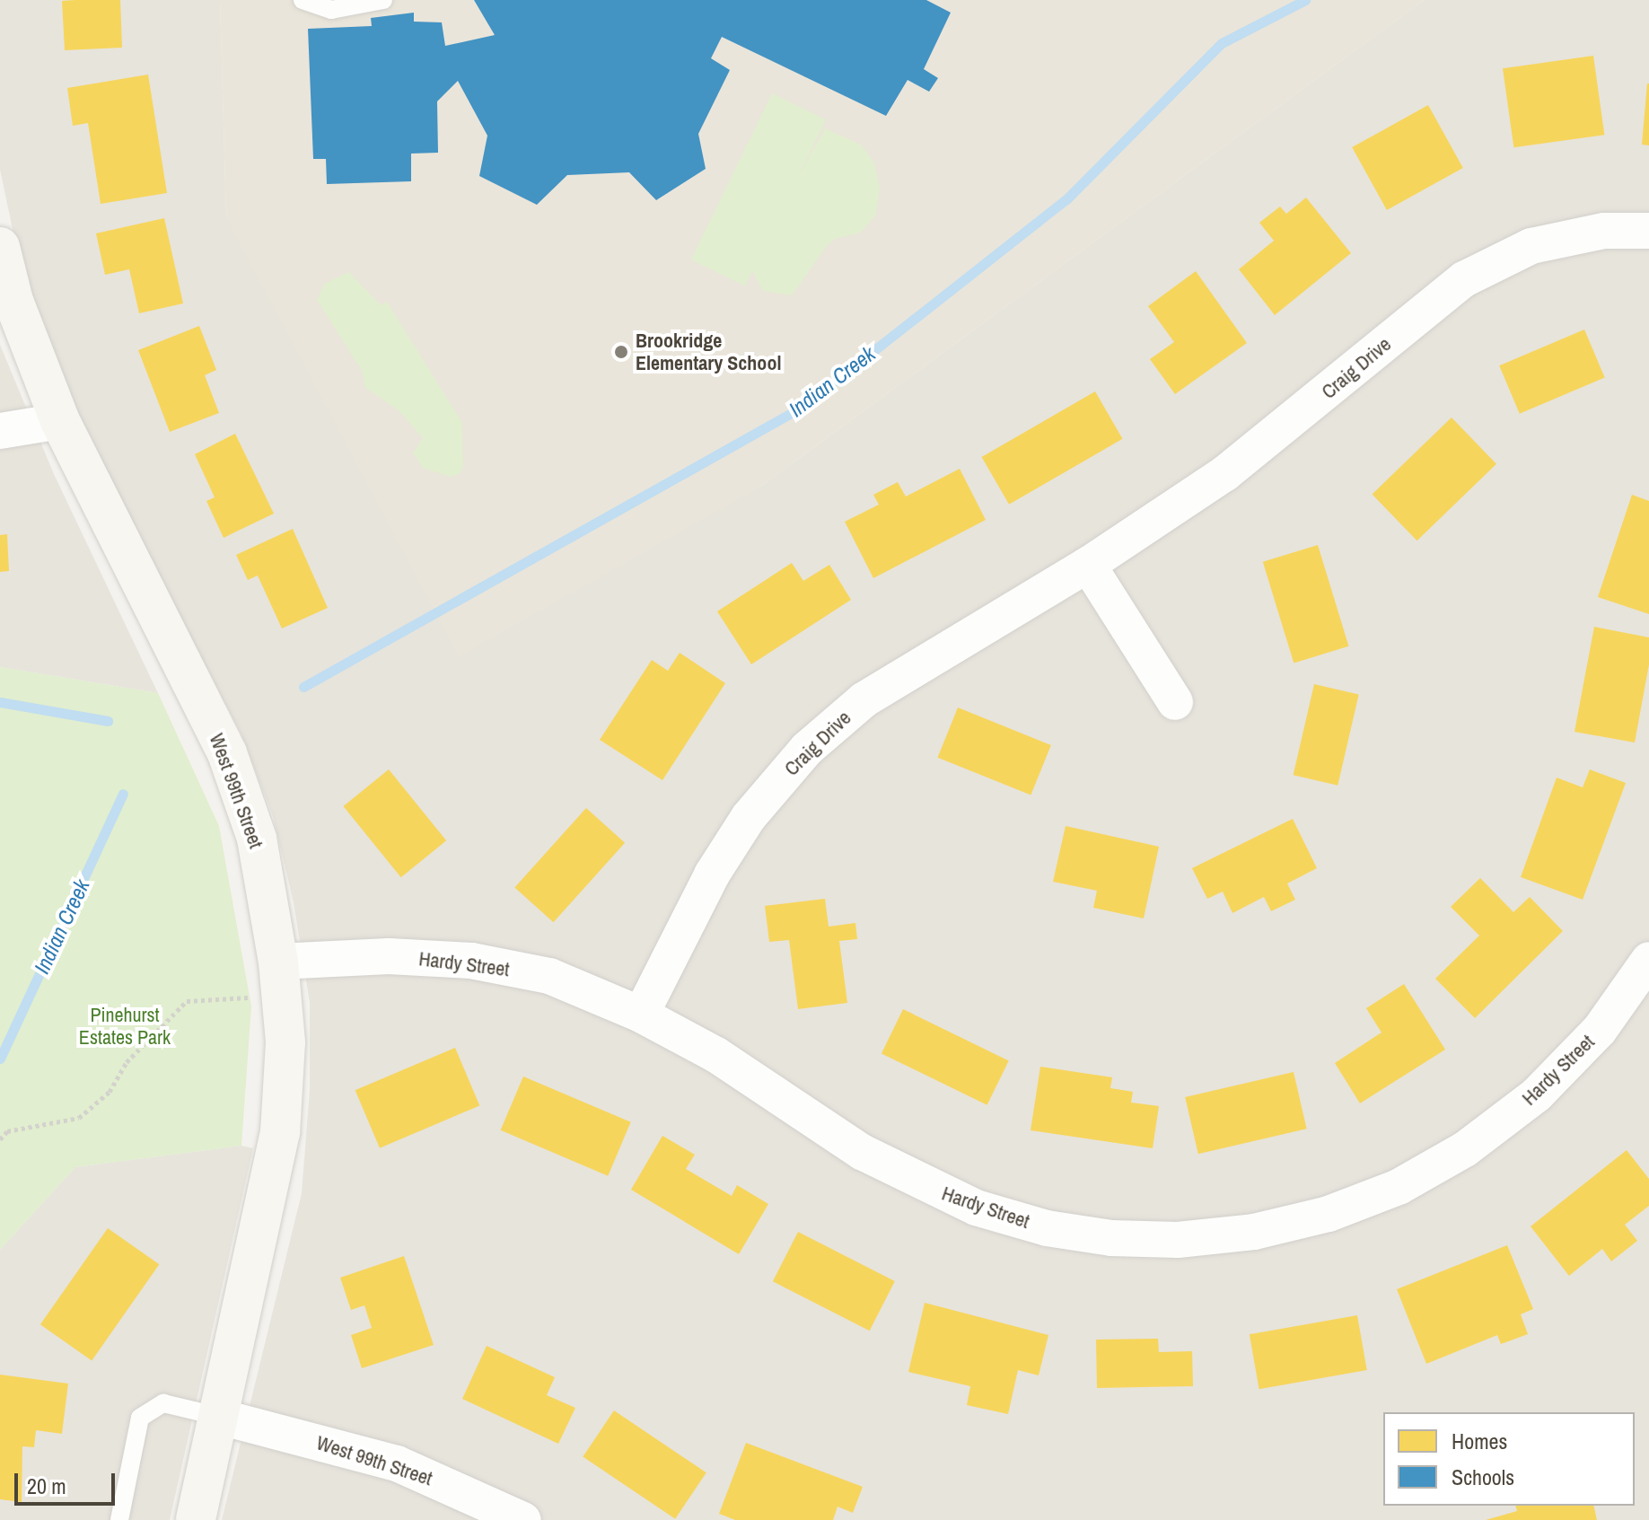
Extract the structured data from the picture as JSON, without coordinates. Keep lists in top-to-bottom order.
{
  "streets": {
    "street": ["Craig Drive", "West 99th Street", "Hardy Street"]
  },
  "crossings": [
    ["Craig Drive", "Hardy Street"],
    ["West 99th Street", "Hardy Street"]
  ],
  "water": ["Indian Creek"],
  "parks": ["Pinehurst Estates Park"],
  "places": ["Brookridge Elementary School"],
  "legend": ["Homes", "Schools"],
  "scale_bar": "20 m"
}
